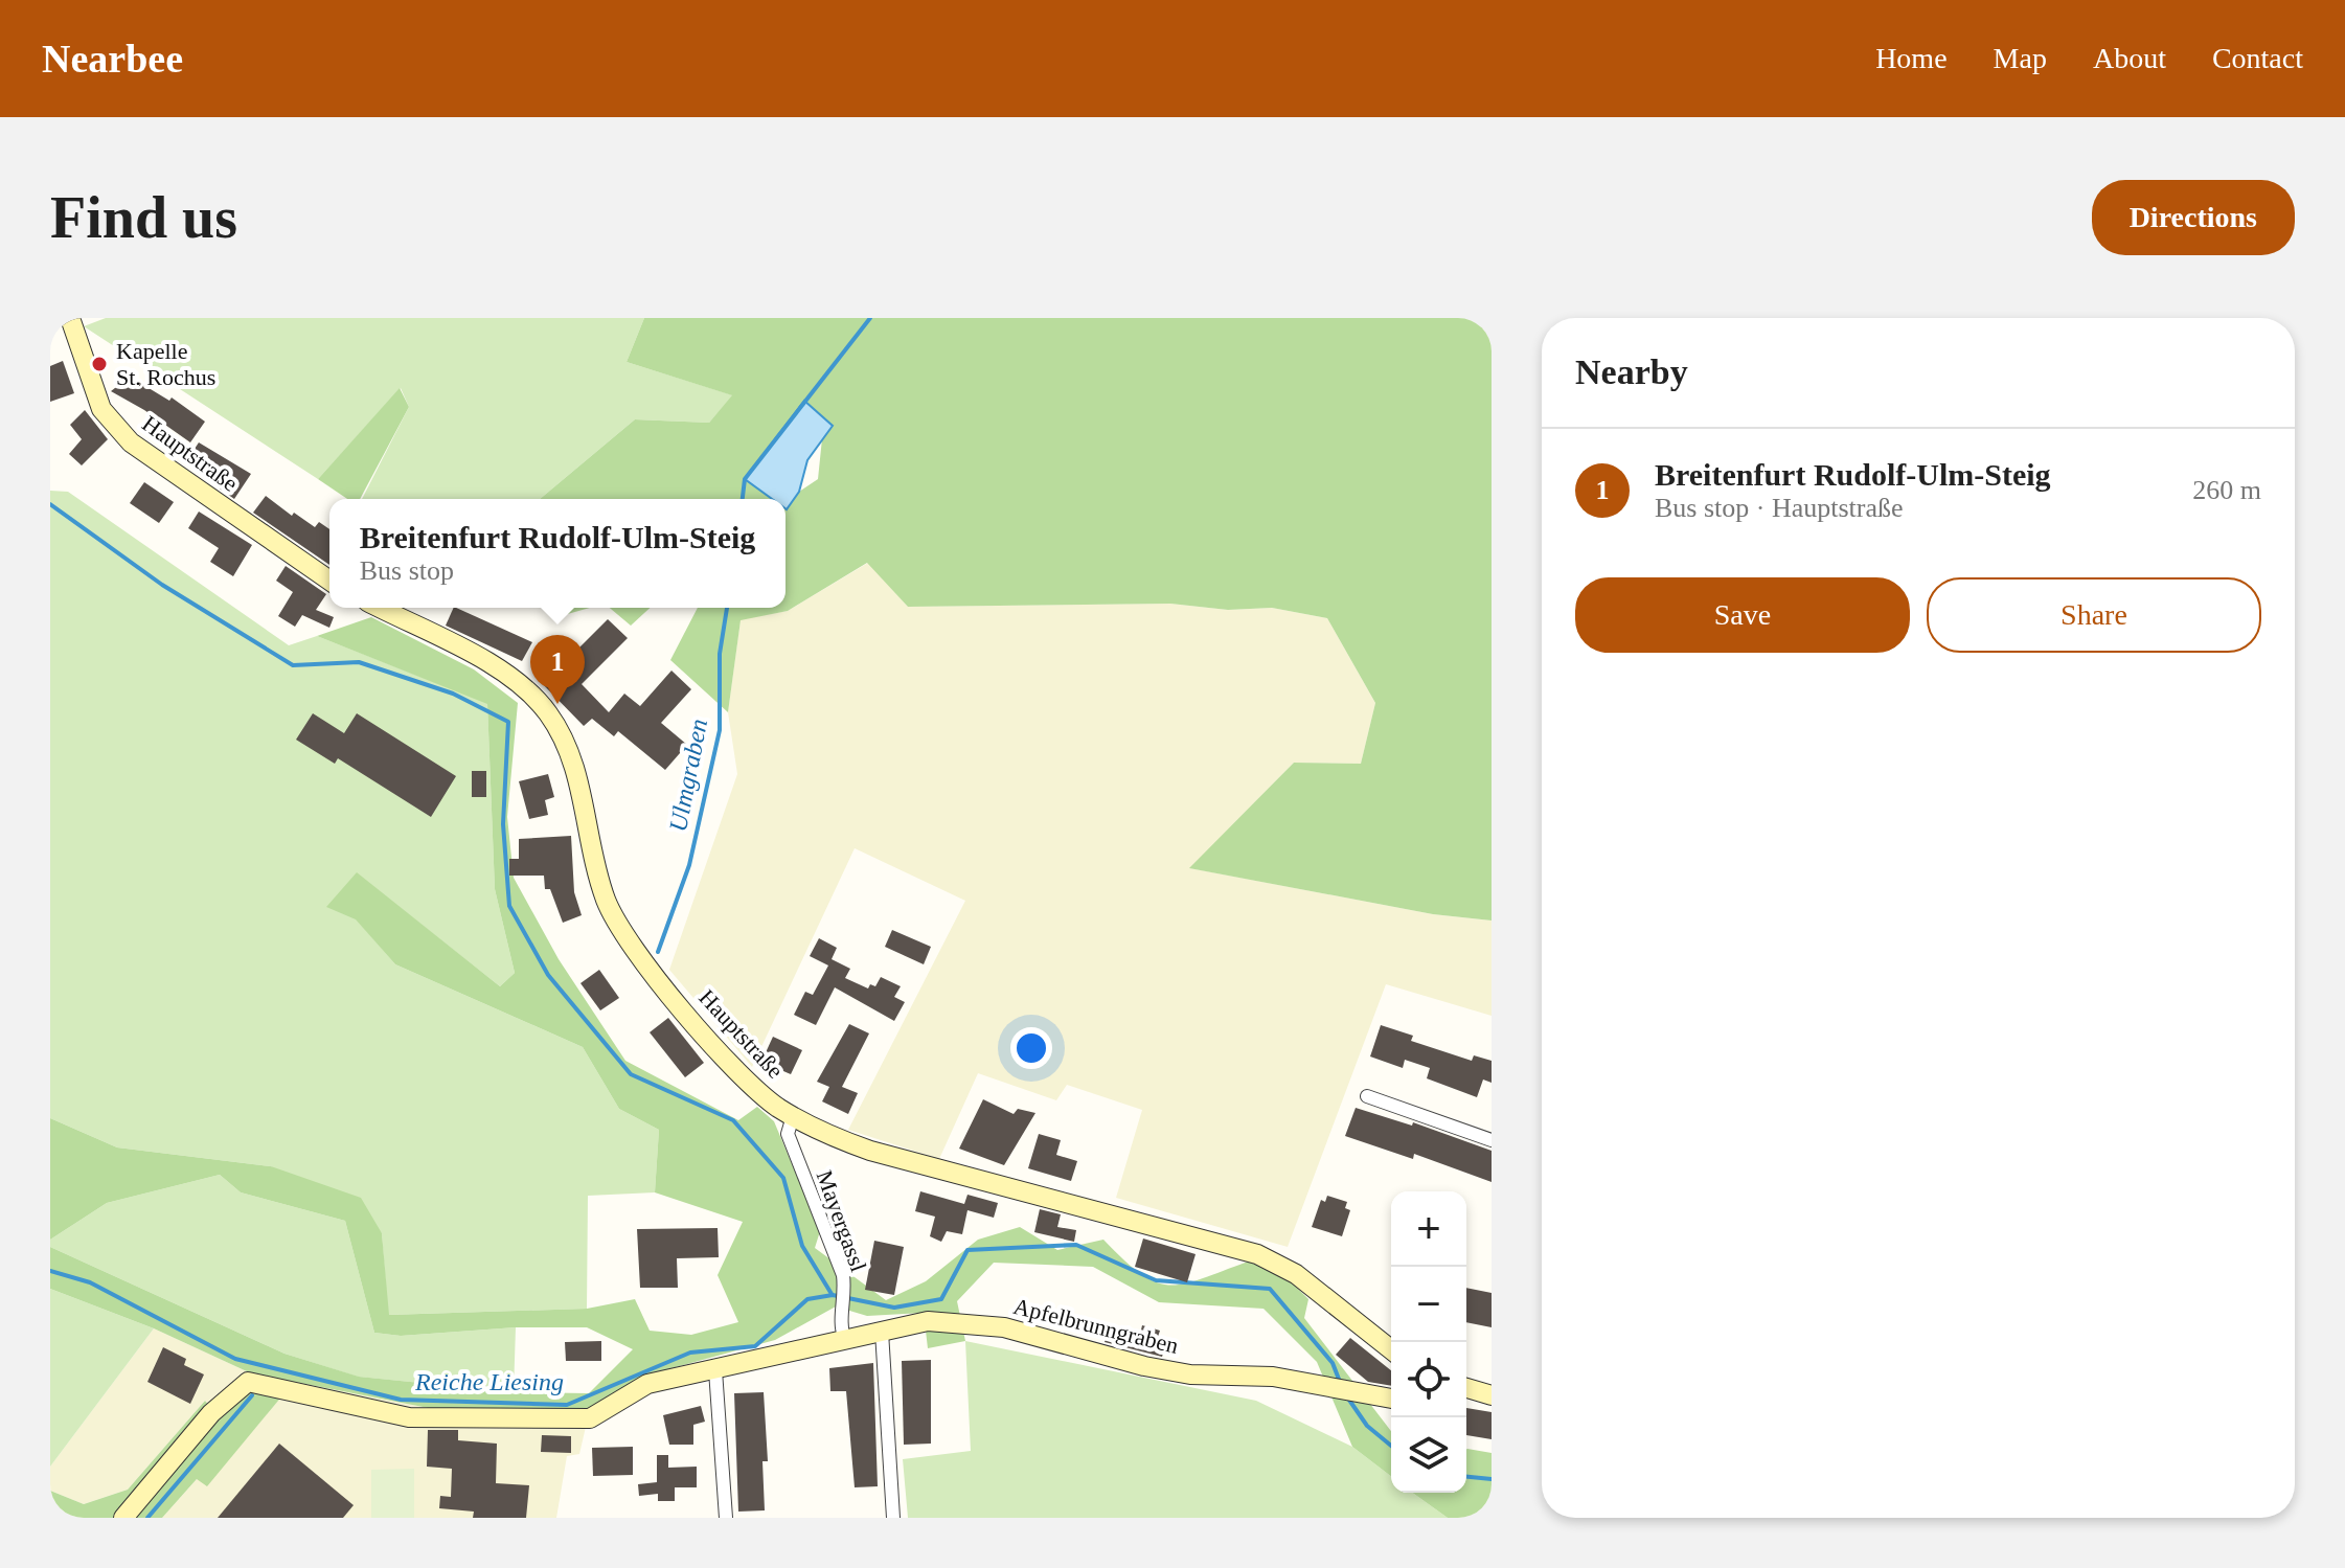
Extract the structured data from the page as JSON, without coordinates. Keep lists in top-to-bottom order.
{
  "streets": {
    "main road": ["Hauptstraße", "Apfelbrunngraben"],
    "street": ["Mayergassl"]
  },
  "crossings": [
    ["Hauptstraße", "Mayergassl"],
    ["Mayergassl", "Apfelbrunngraben"]
  ],
  "water": ["Ulmgraben", "Reiche Liesing"],
  "places": ["Kapelle St. Rochus"],
  "page": {
    "header": "Nearbee",
    "nav": [
      "Home",
      "Map",
      "About",
      "Contact"
    ],
    "buttons": [
      "Directions",
      ["Save", "Share"]
    ],
    "title": "Find us",
    "heading": "Nearby",
    "list": [
      {
        "mark": "1",
        "name": "Breitenfurt Rudolf-Ulm-Steig",
        "note": "Bus stop · Hauptstraße",
        "value": "260 m"
      }
    ],
    "popup": ["Breitenfurt Rudolf-Ulm-Steig", "Bus stop"],
    "pins": "1",
    "map_buttons": ["+", "−"]
  }
}
